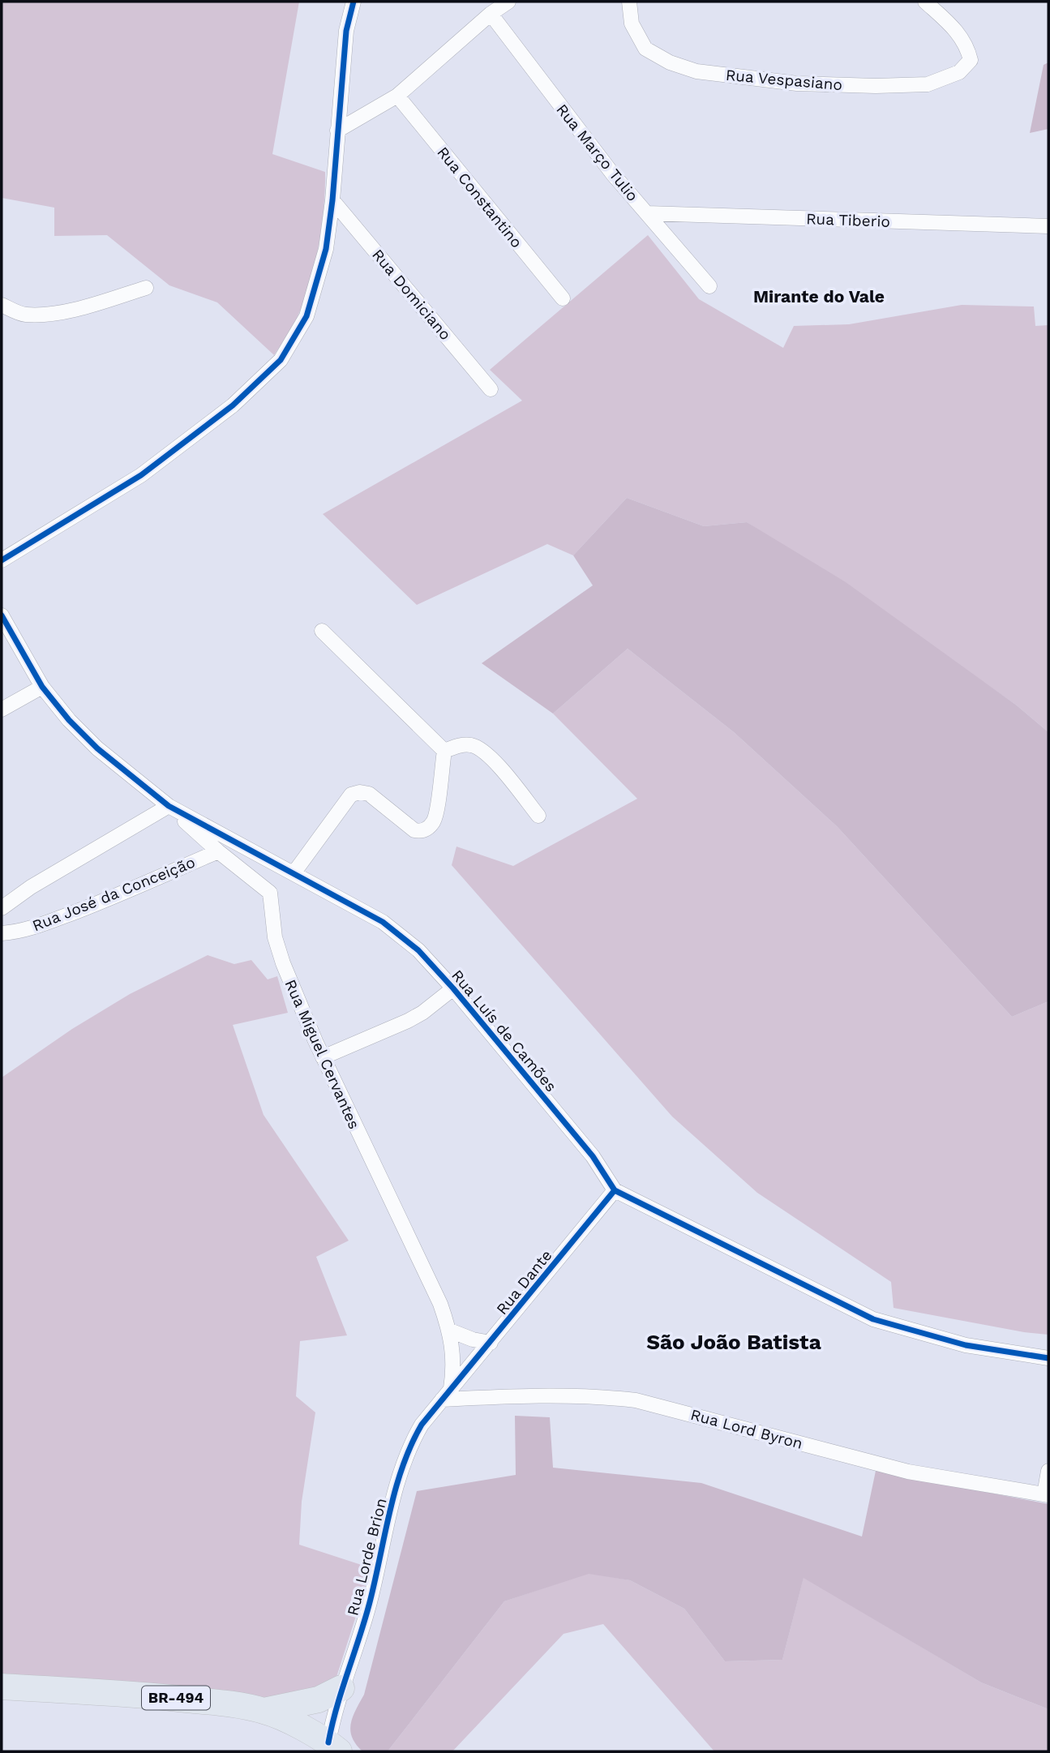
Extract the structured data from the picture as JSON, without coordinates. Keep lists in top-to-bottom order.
{
  "streets": {
    "highway": ["BR-494"],
    "street": [
      "Rua Vespasiano",
      "Rua Março Tulio",
      "Rua Constantino",
      "Rua Tiberio",
      "Rua Domiciano",
      "Rua José da Conceição",
      "Rua Luís de Camões",
      "Rua Miguel Cervantes",
      "Rua Dante",
      "Rua Lord Byron",
      "Rua Lorde Brion"
    ]
  },
  "crossings": [
    ["Rua Março Tulio", "Rua Tiberio"],
    ["Rua José da Conceição", "Rua Miguel Cervantes"],
    ["Rua Luís de Camões", "Rua Miguel Cervantes"],
    ["Rua Luís de Camões", "Rua Dante"],
    ["Rua Miguel Cervantes", "Rua Dante"],
    ["Rua Miguel Cervantes", "Rua Lord Byron"],
    ["Rua Miguel Cervantes", "Rua Lorde Brion"],
    ["Rua Dante", "Rua Lord Byron"],
    ["Rua Dante", "Rua Lorde Brion"],
    ["Rua Lord Byron", "Rua Lorde Brion"],
    ["Rua Lorde Brion", "BR-494"]
  ],
  "districts": ["Mirante do Vale", "São João Batista"]
}
